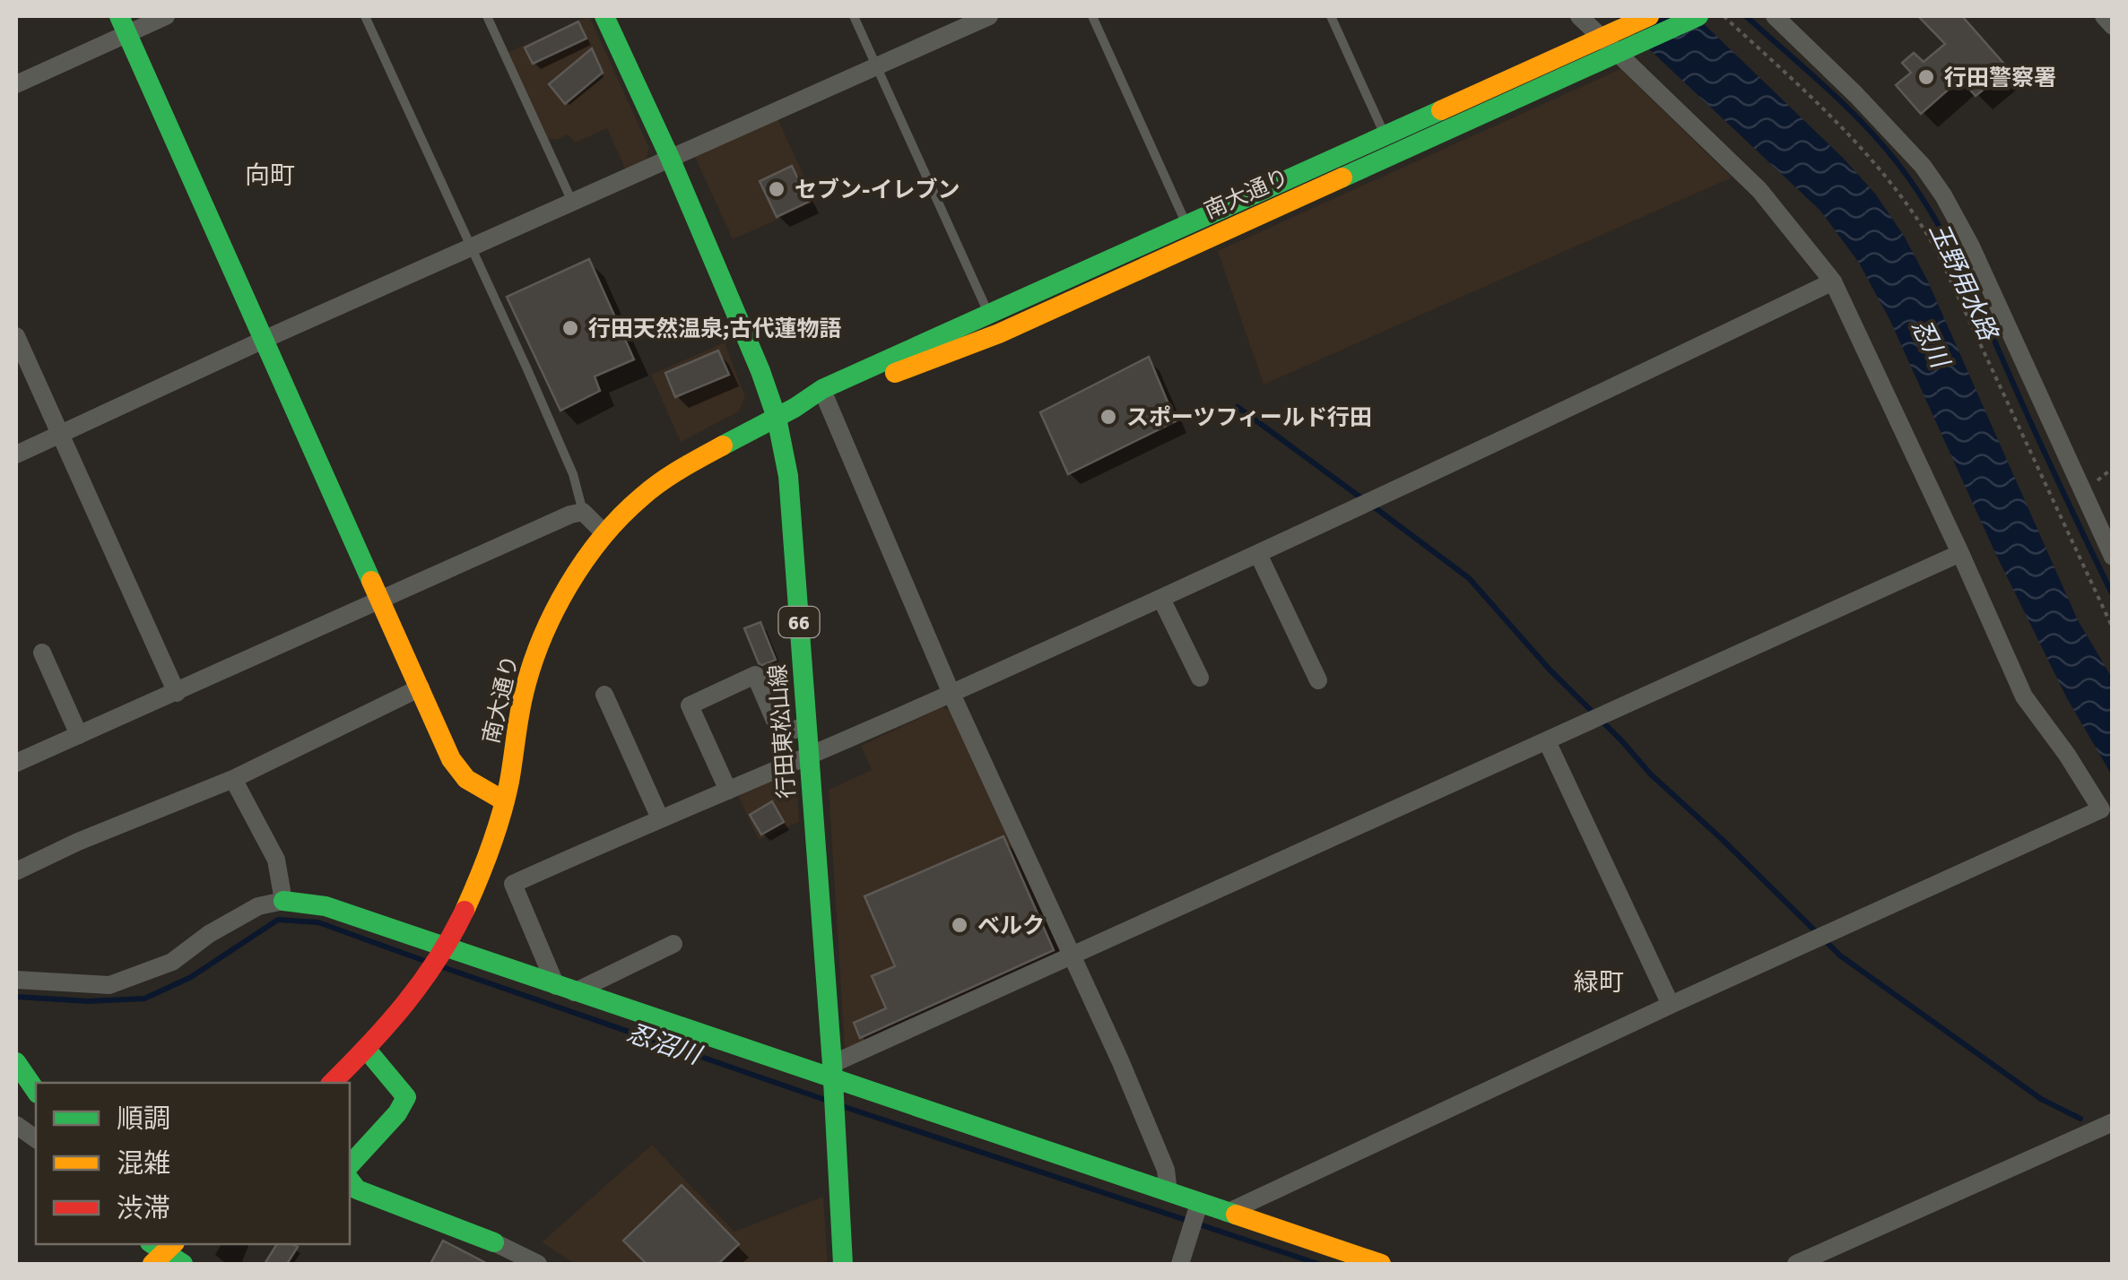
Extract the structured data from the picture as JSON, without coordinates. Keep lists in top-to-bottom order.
{
  "streets": {
    "street": ["南大通り", "66", "行田東松山線"]
  },
  "crossings": [
    ["南大通り", "行田東松山線"]
  ],
  "districts": ["向町", "緑町"],
  "water": ["玉野用水路", "忍川", "忍沼川"],
  "places": [
    "行田警察署",
    "セブン-イレブン",
    "行田天然温泉;古代蓮物語",
    "スポーツフィールド行田",
    "ベルク"
  ],
  "legend": ["順調", "混雑", "渋滞"]
}
